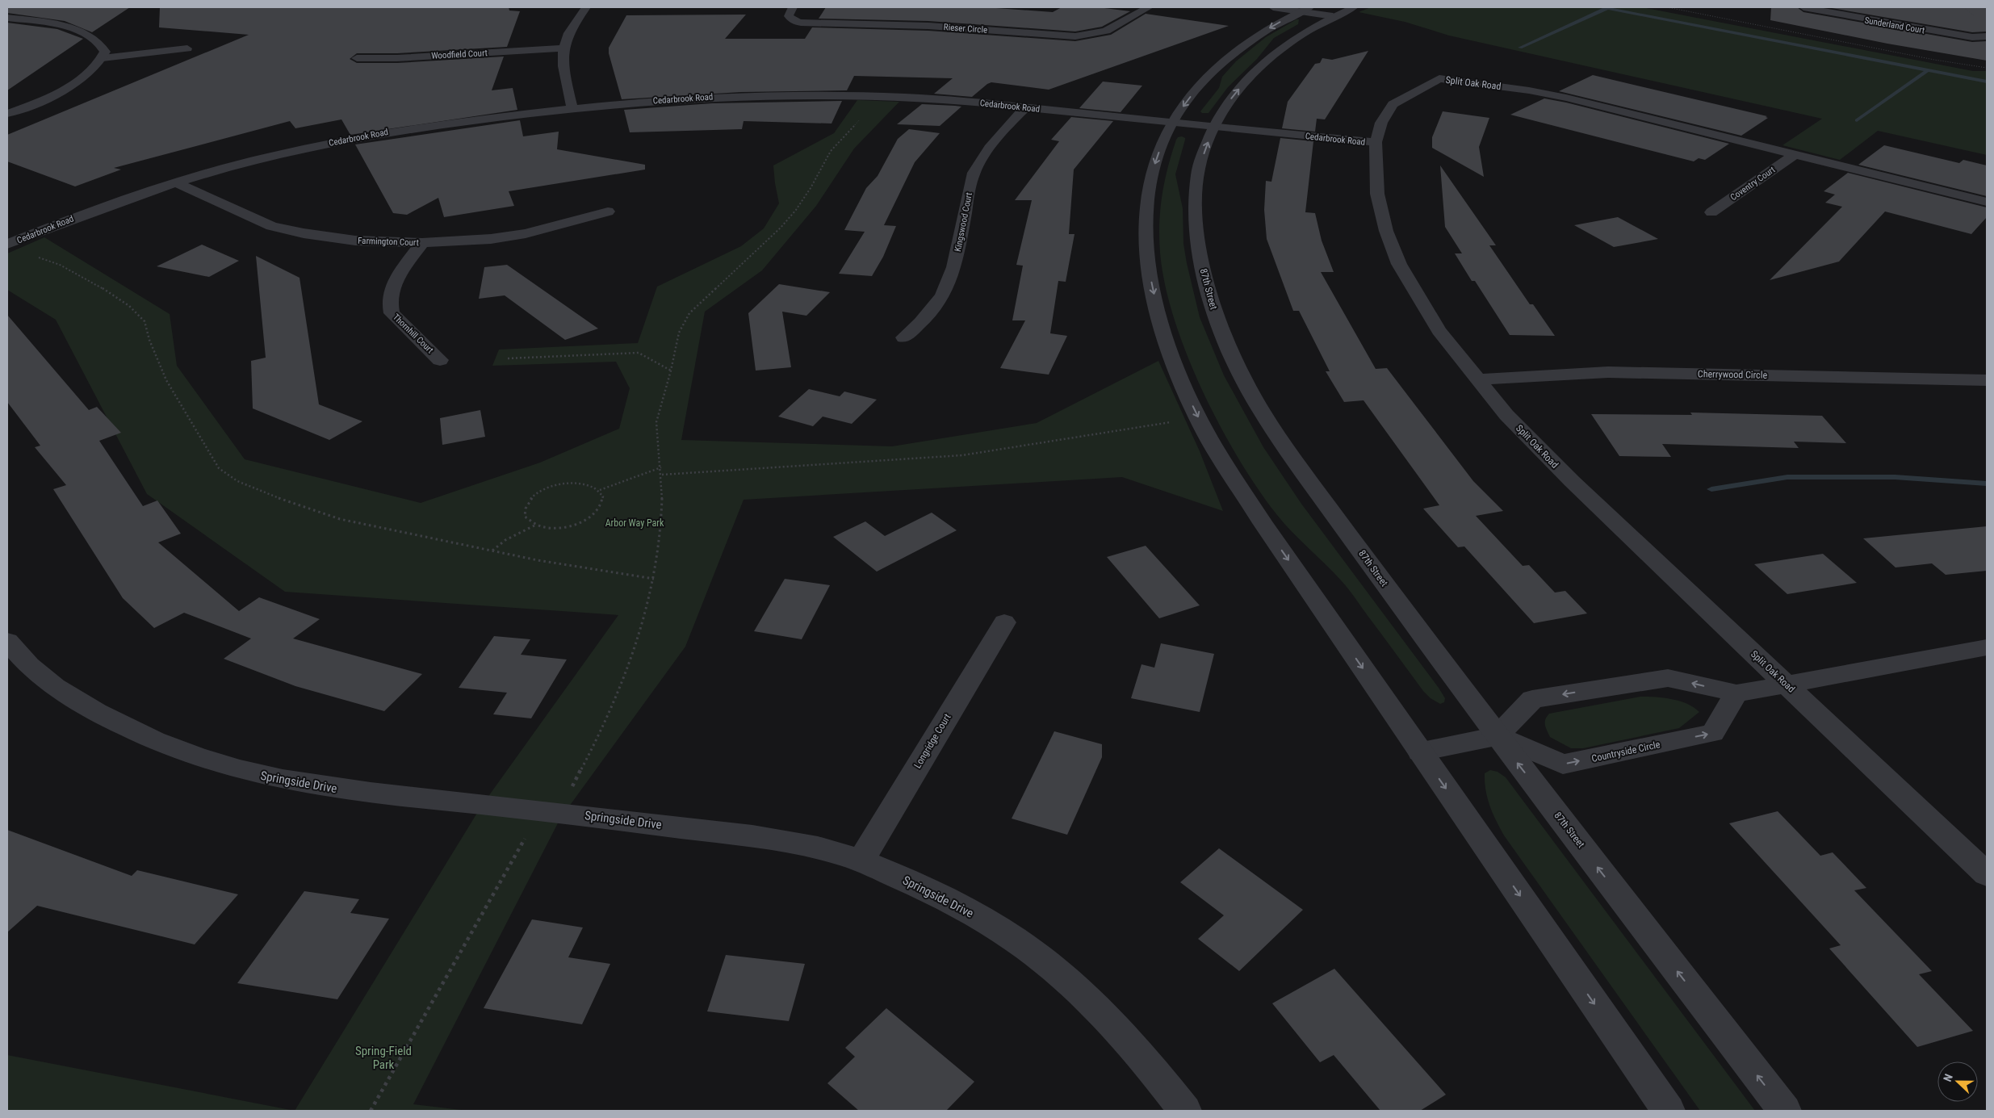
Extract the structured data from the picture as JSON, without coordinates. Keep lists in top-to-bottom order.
{
  "streets": {
    "street": [
      "Sunderland Court",
      "Rieser Circle",
      "Woodfield Court",
      "Split Oak Road",
      "Cedarbrook Road",
      "Coventry Court",
      "Kingswood Court",
      "Farmington Court",
      "87th Street",
      "Thornhill Court",
      "Cherrywood Circle",
      "Longridge Court",
      "Countryside Circle",
      "Springside Drive"
    ]
  },
  "crossings": [
    ["Split Oak Road", "Cedarbrook Road"],
    ["Split Oak Road", "Coventry Court"],
    ["Split Oak Road", "Cherrywood Circle"],
    ["Cedarbrook Road", "Kingswood Court"],
    ["Cedarbrook Road", "Farmington Court"],
    ["Cedarbrook Road", "87th Street"],
    ["Farmington Court", "Thornhill Court"],
    ["87th Street", "Countryside Circle"],
    ["Longridge Court", "Springside Drive"]
  ],
  "parks": ["Arbor Way Park", "Spring-Field Park"],
  "north": "left"
}
